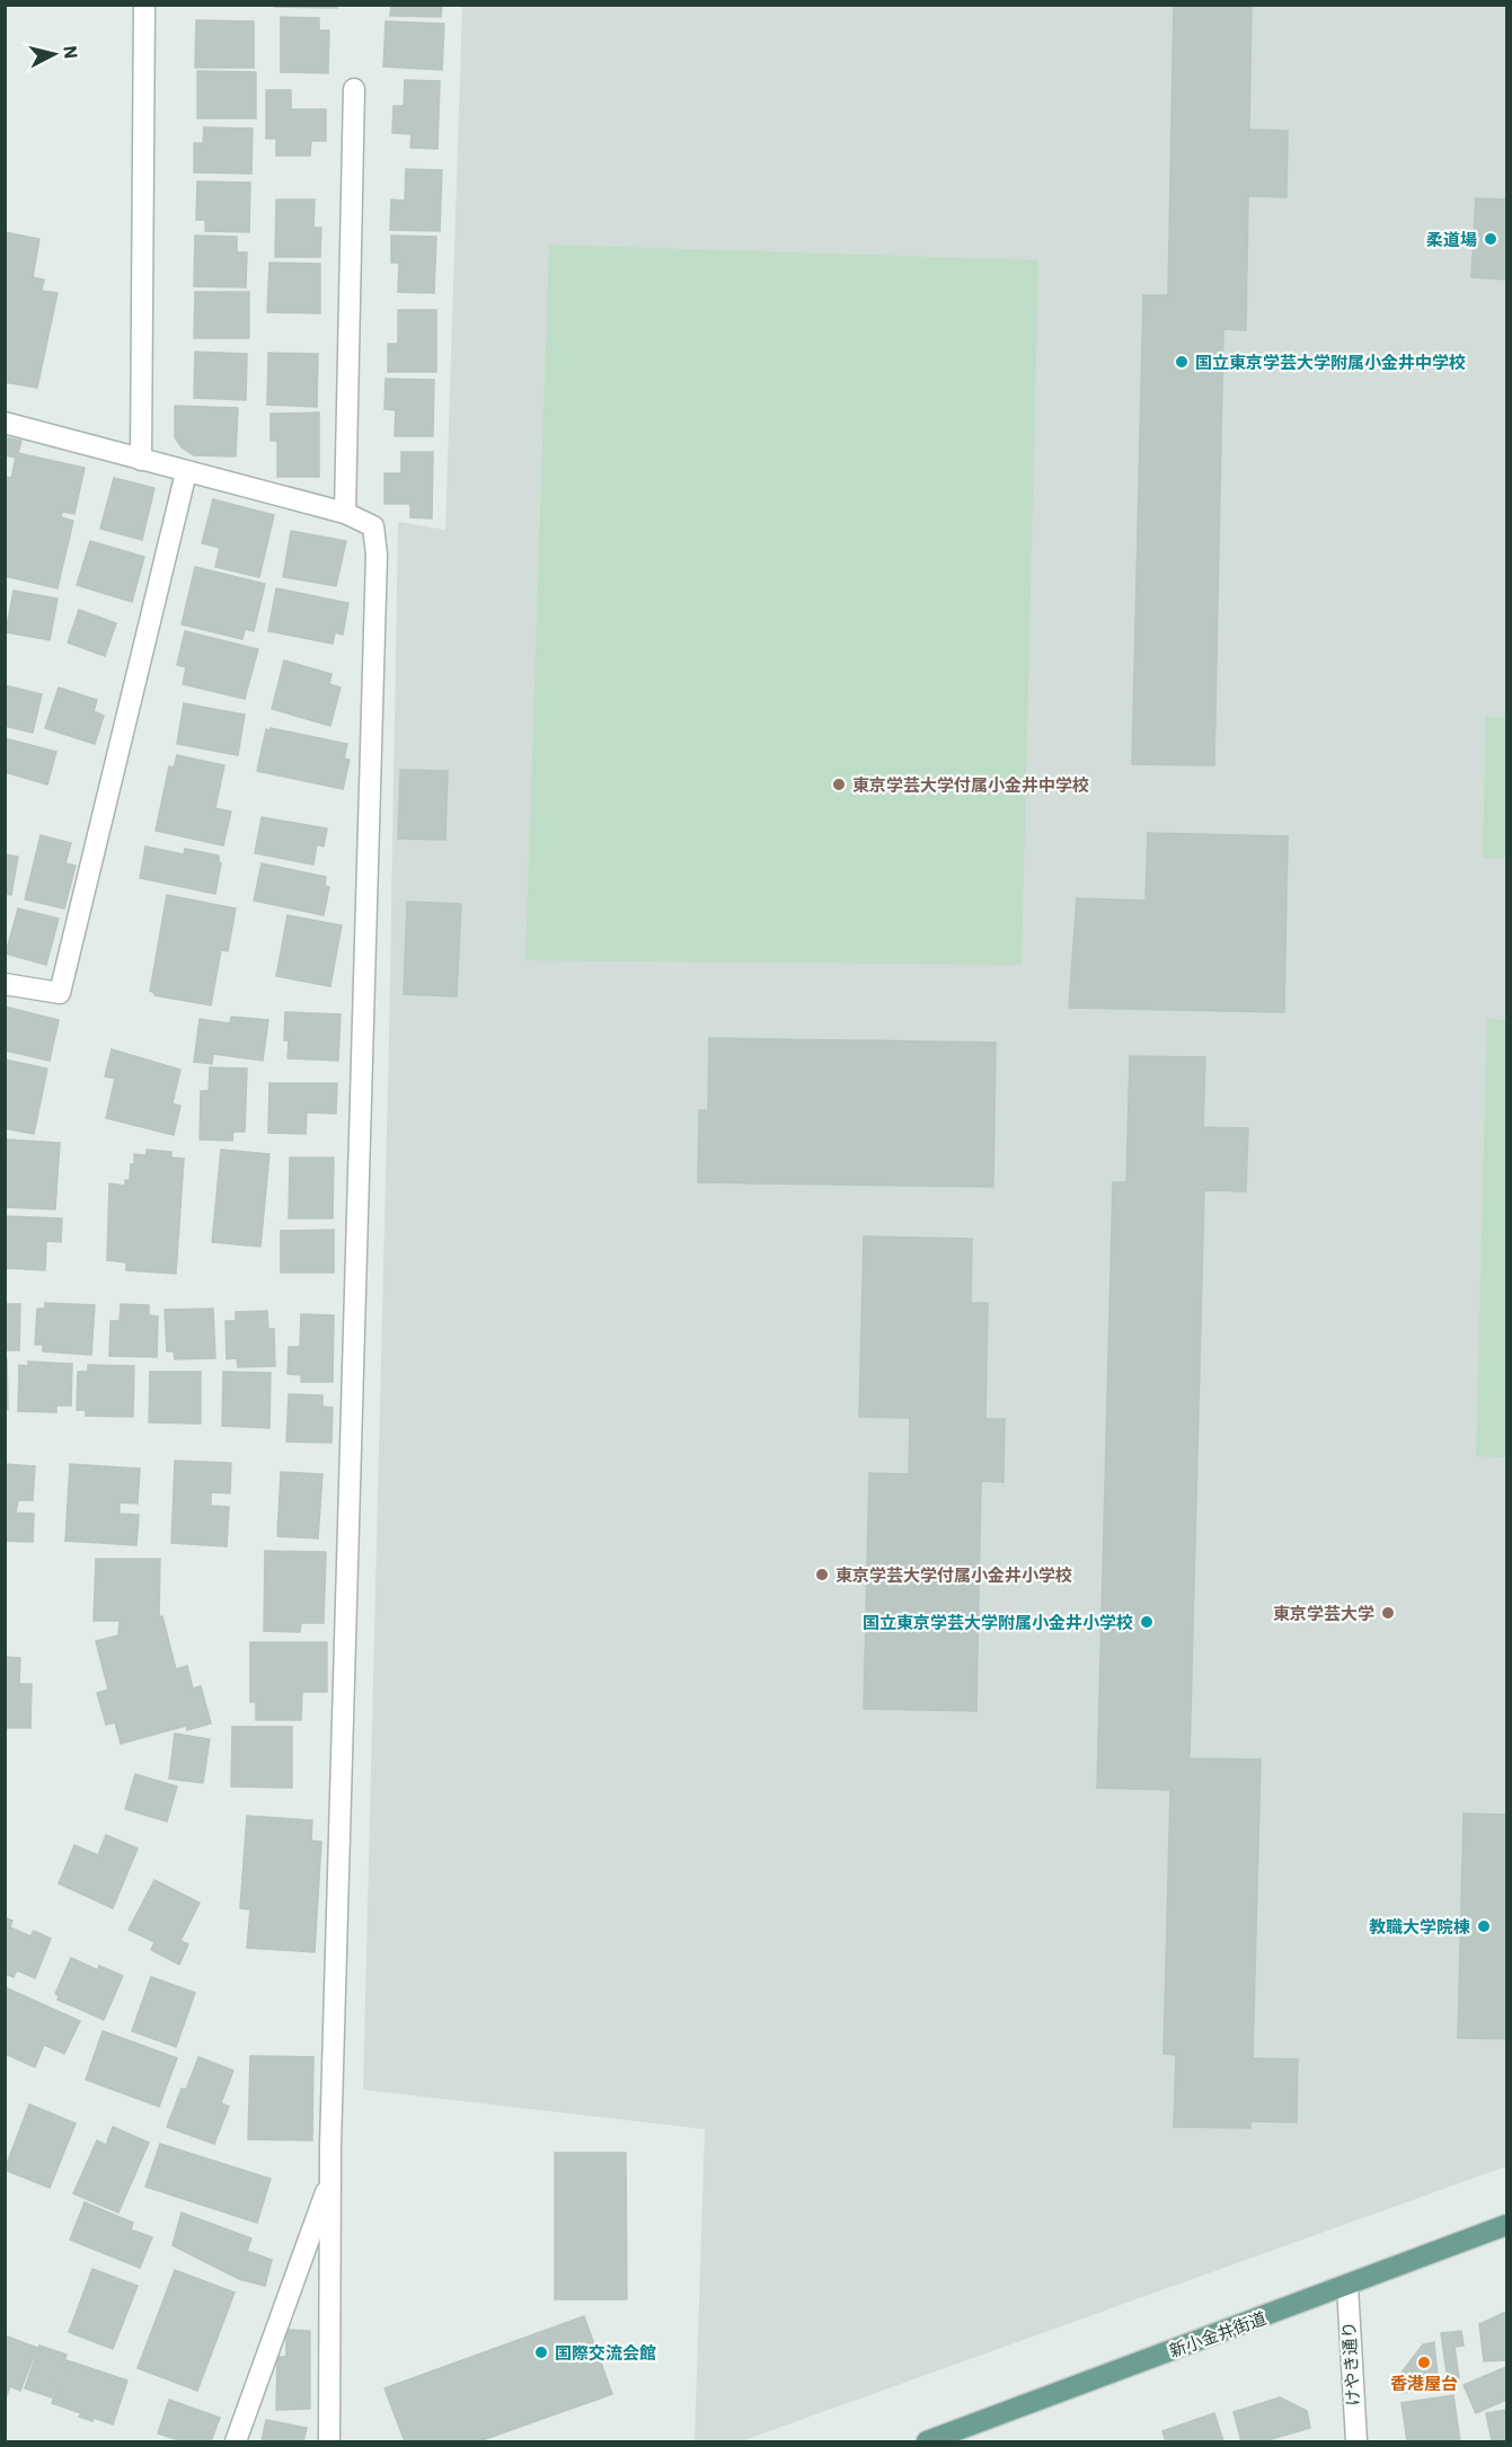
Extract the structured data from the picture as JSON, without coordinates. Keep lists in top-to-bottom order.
{
  "streets": {
    "main road": ["新小金井街道"],
    "street": ["けやき通り"]
  },
  "crossings": [
    ["新小金井街道", "けやき通り"]
  ],
  "places": [
    "柔道場",
    "国立東京学芸大学附属小金井中学校",
    "東京学芸大学付属小金井中学校",
    "東京学芸大学付属小金井小学校",
    "東京学芸大学",
    "国立東京学芸大学附属小金井小学校",
    "教職大学院棟",
    "国際交流会館",
    "香港屋台"
  ],
  "north": "right"
}
